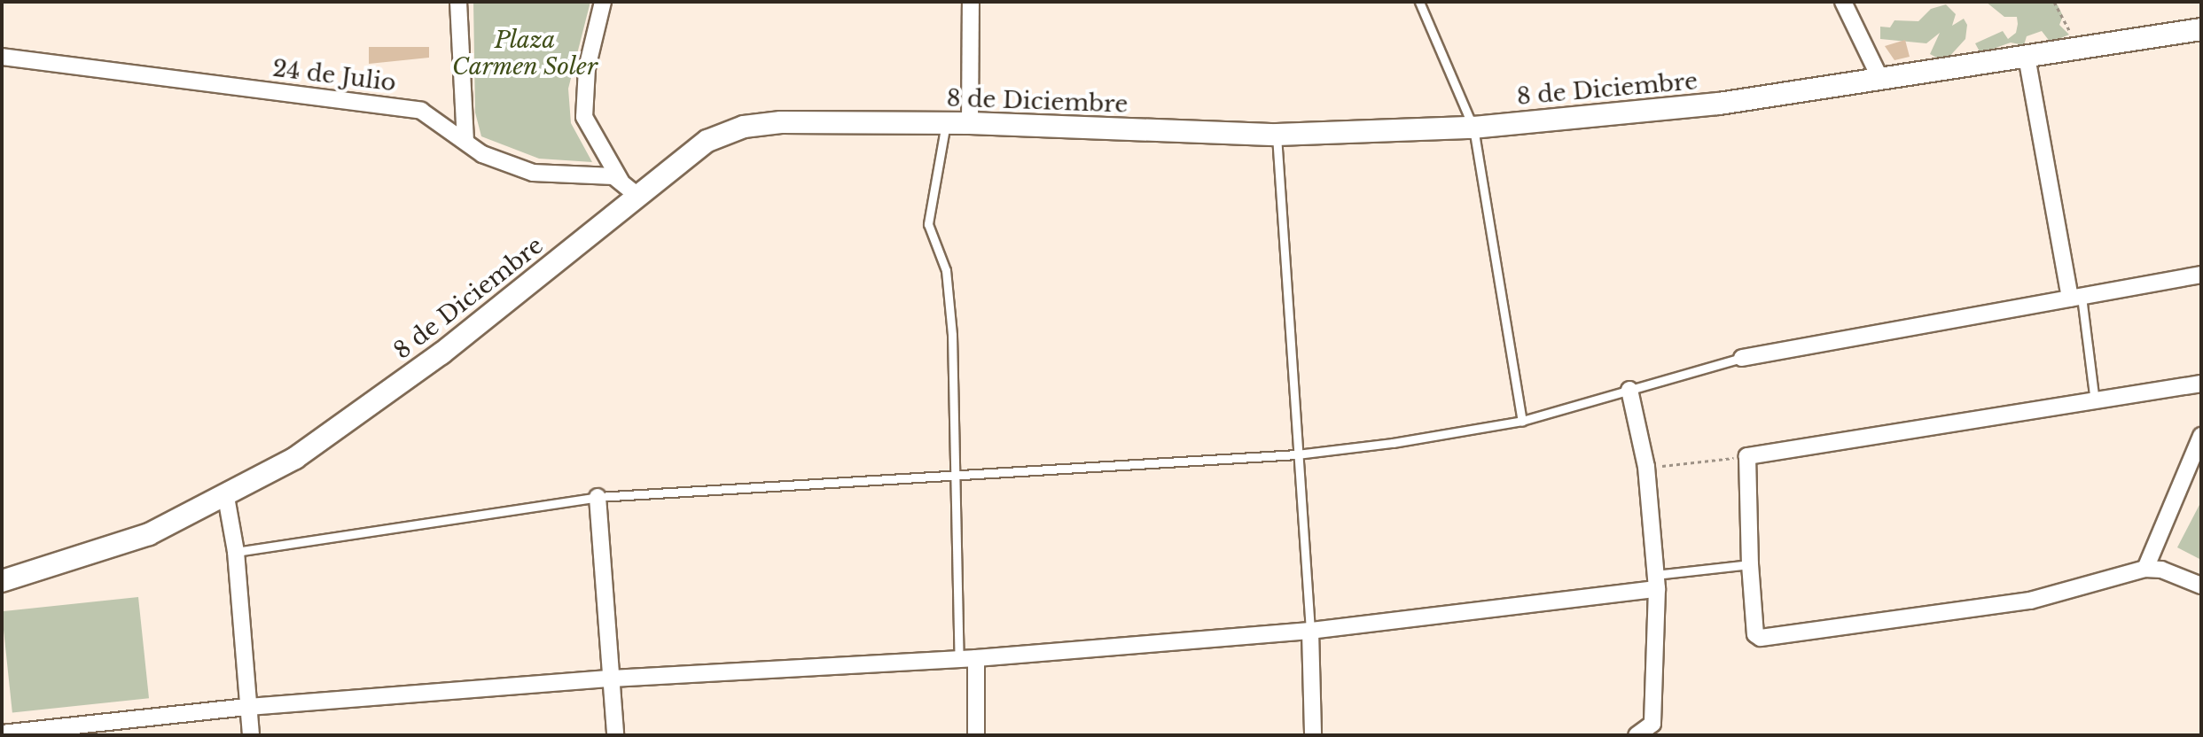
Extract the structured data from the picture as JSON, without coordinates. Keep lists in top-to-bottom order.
{
  "streets": {
    "street": ["24 de Julio", "8 de Diciembre"]
  },
  "parks": ["Plaza Carmen Soler"]
}
